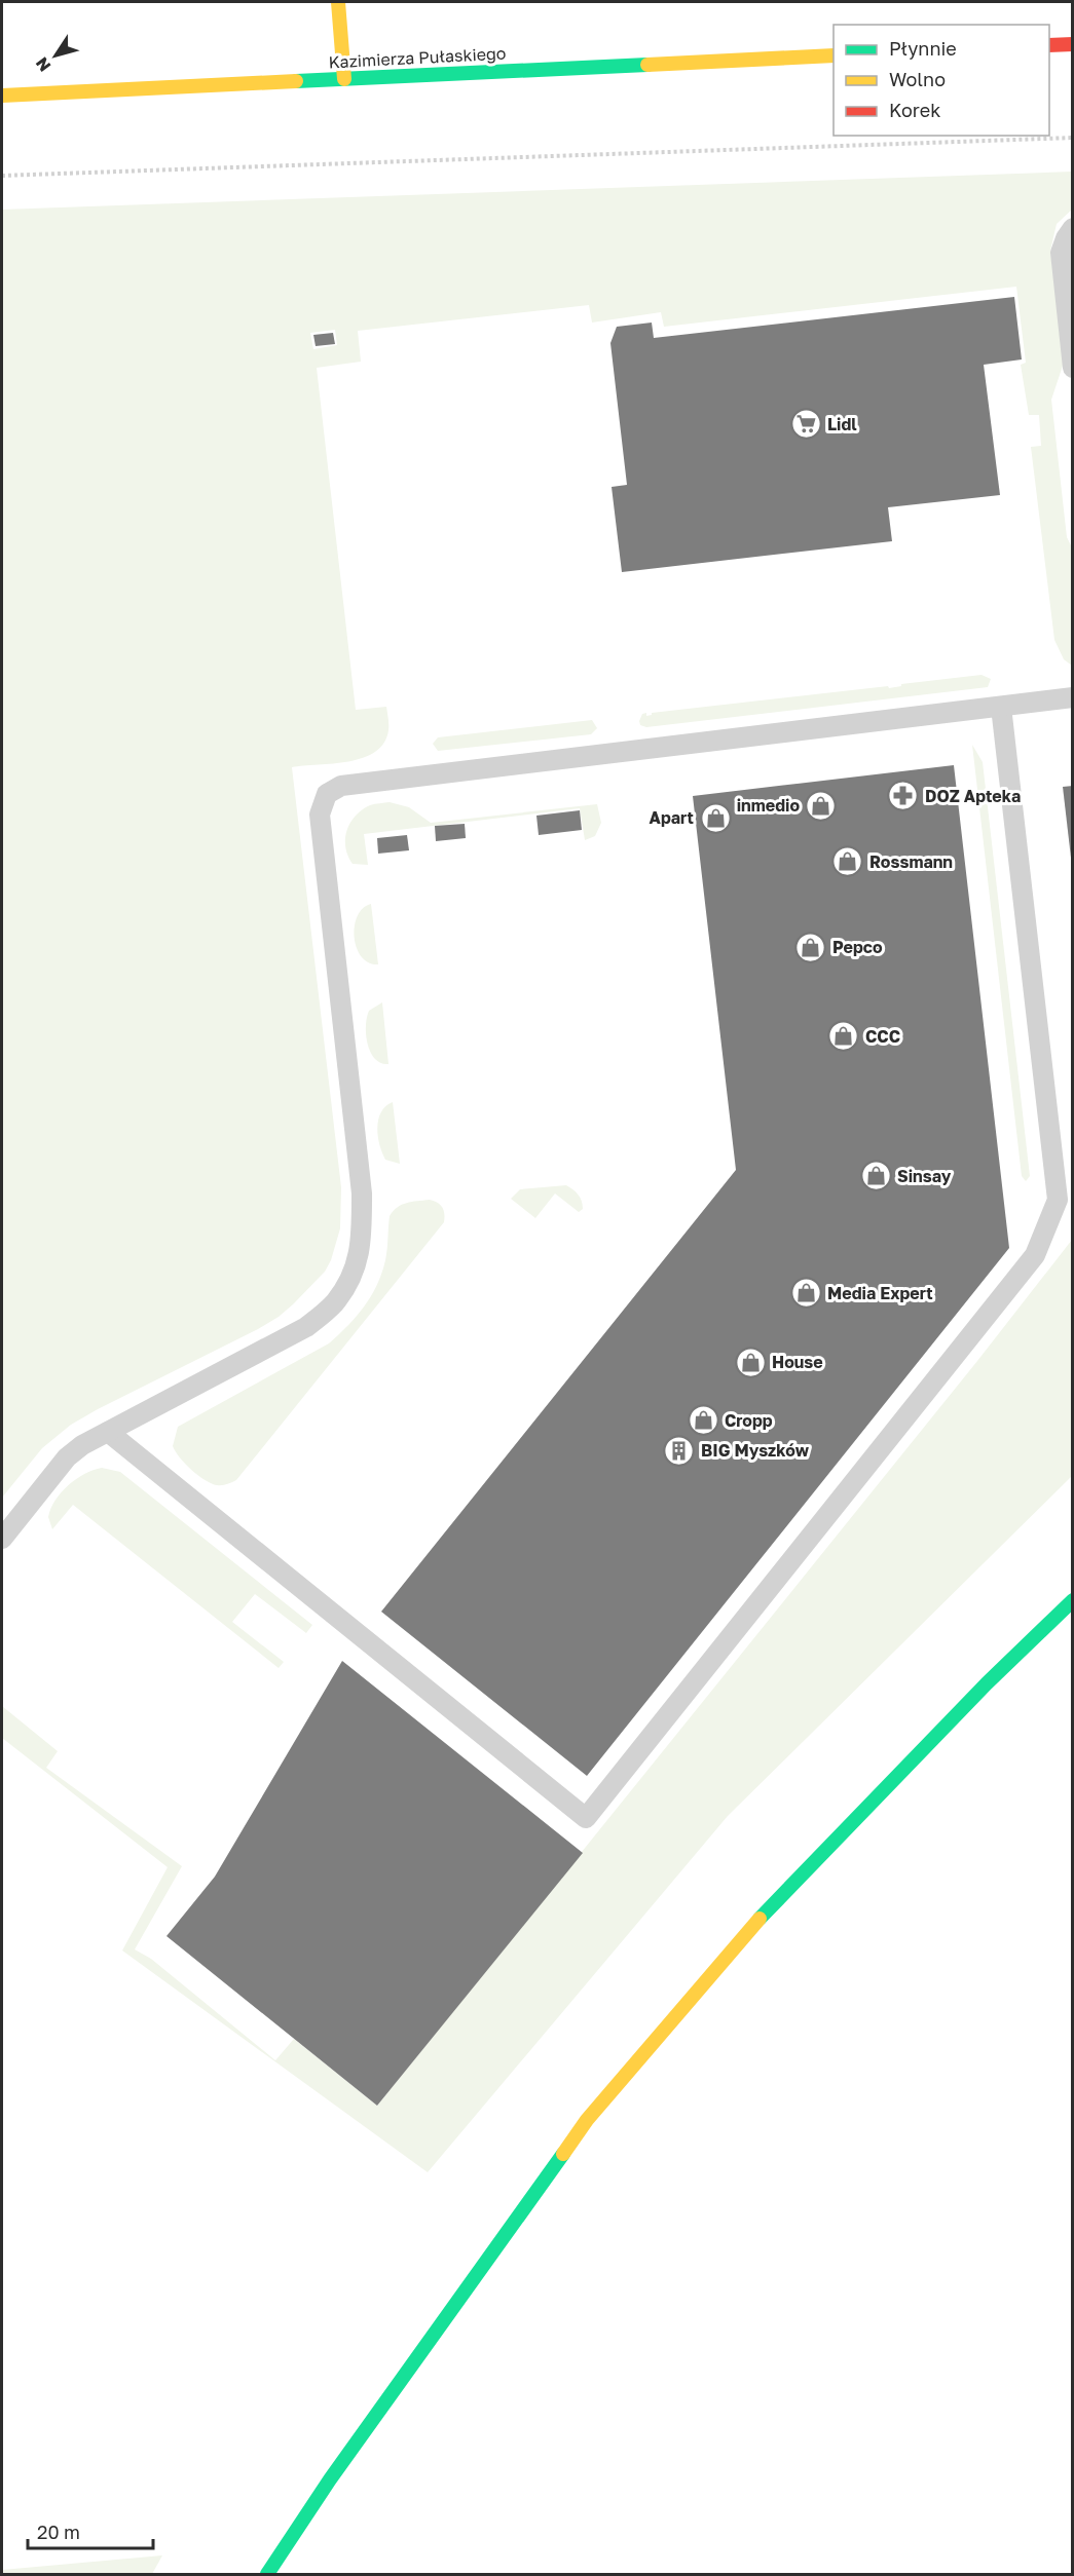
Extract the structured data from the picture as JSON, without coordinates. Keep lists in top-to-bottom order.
{
  "streets": {
    "main road": ["Kazimierza Pułaskiego"]
  },
  "places": {
    "supermarket": ["Lidl"],
    "pharmacy": ["DOZ Apteka"],
    "shop": [
      "inmedio",
      "Apart",
      "Rossmann",
      "Pepco",
      "CCC",
      "Sinsay",
      "Media Expert",
      "House",
      "Cropp"
    ],
    "building": ["BIG Myszków"]
  },
  "legend": ["Płynnie", "Wolno", "Korek"],
  "scale_bar": "20 m",
  "north": "bottom left"
}
